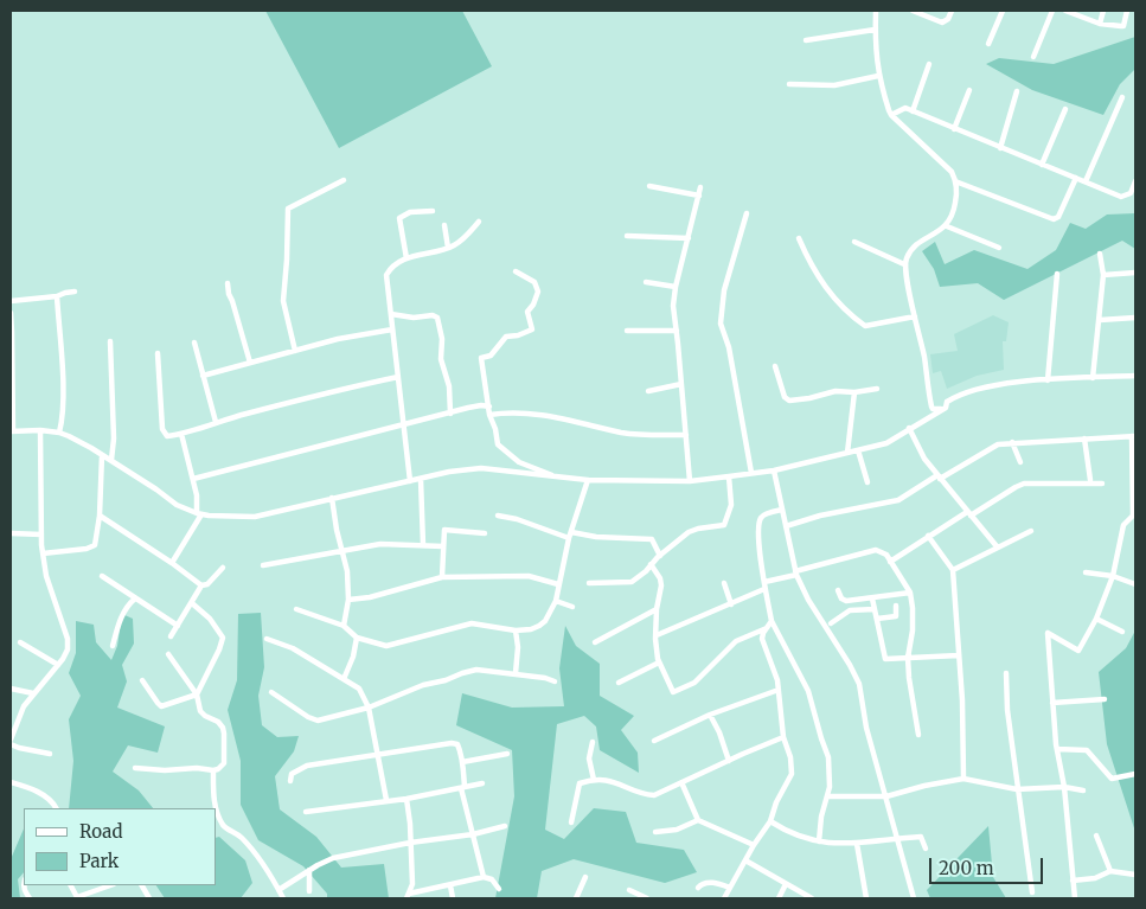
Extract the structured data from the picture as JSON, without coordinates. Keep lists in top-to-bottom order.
{
  "legend": ["Road", "Park"],
  "scale_bar": "200 m"
}
